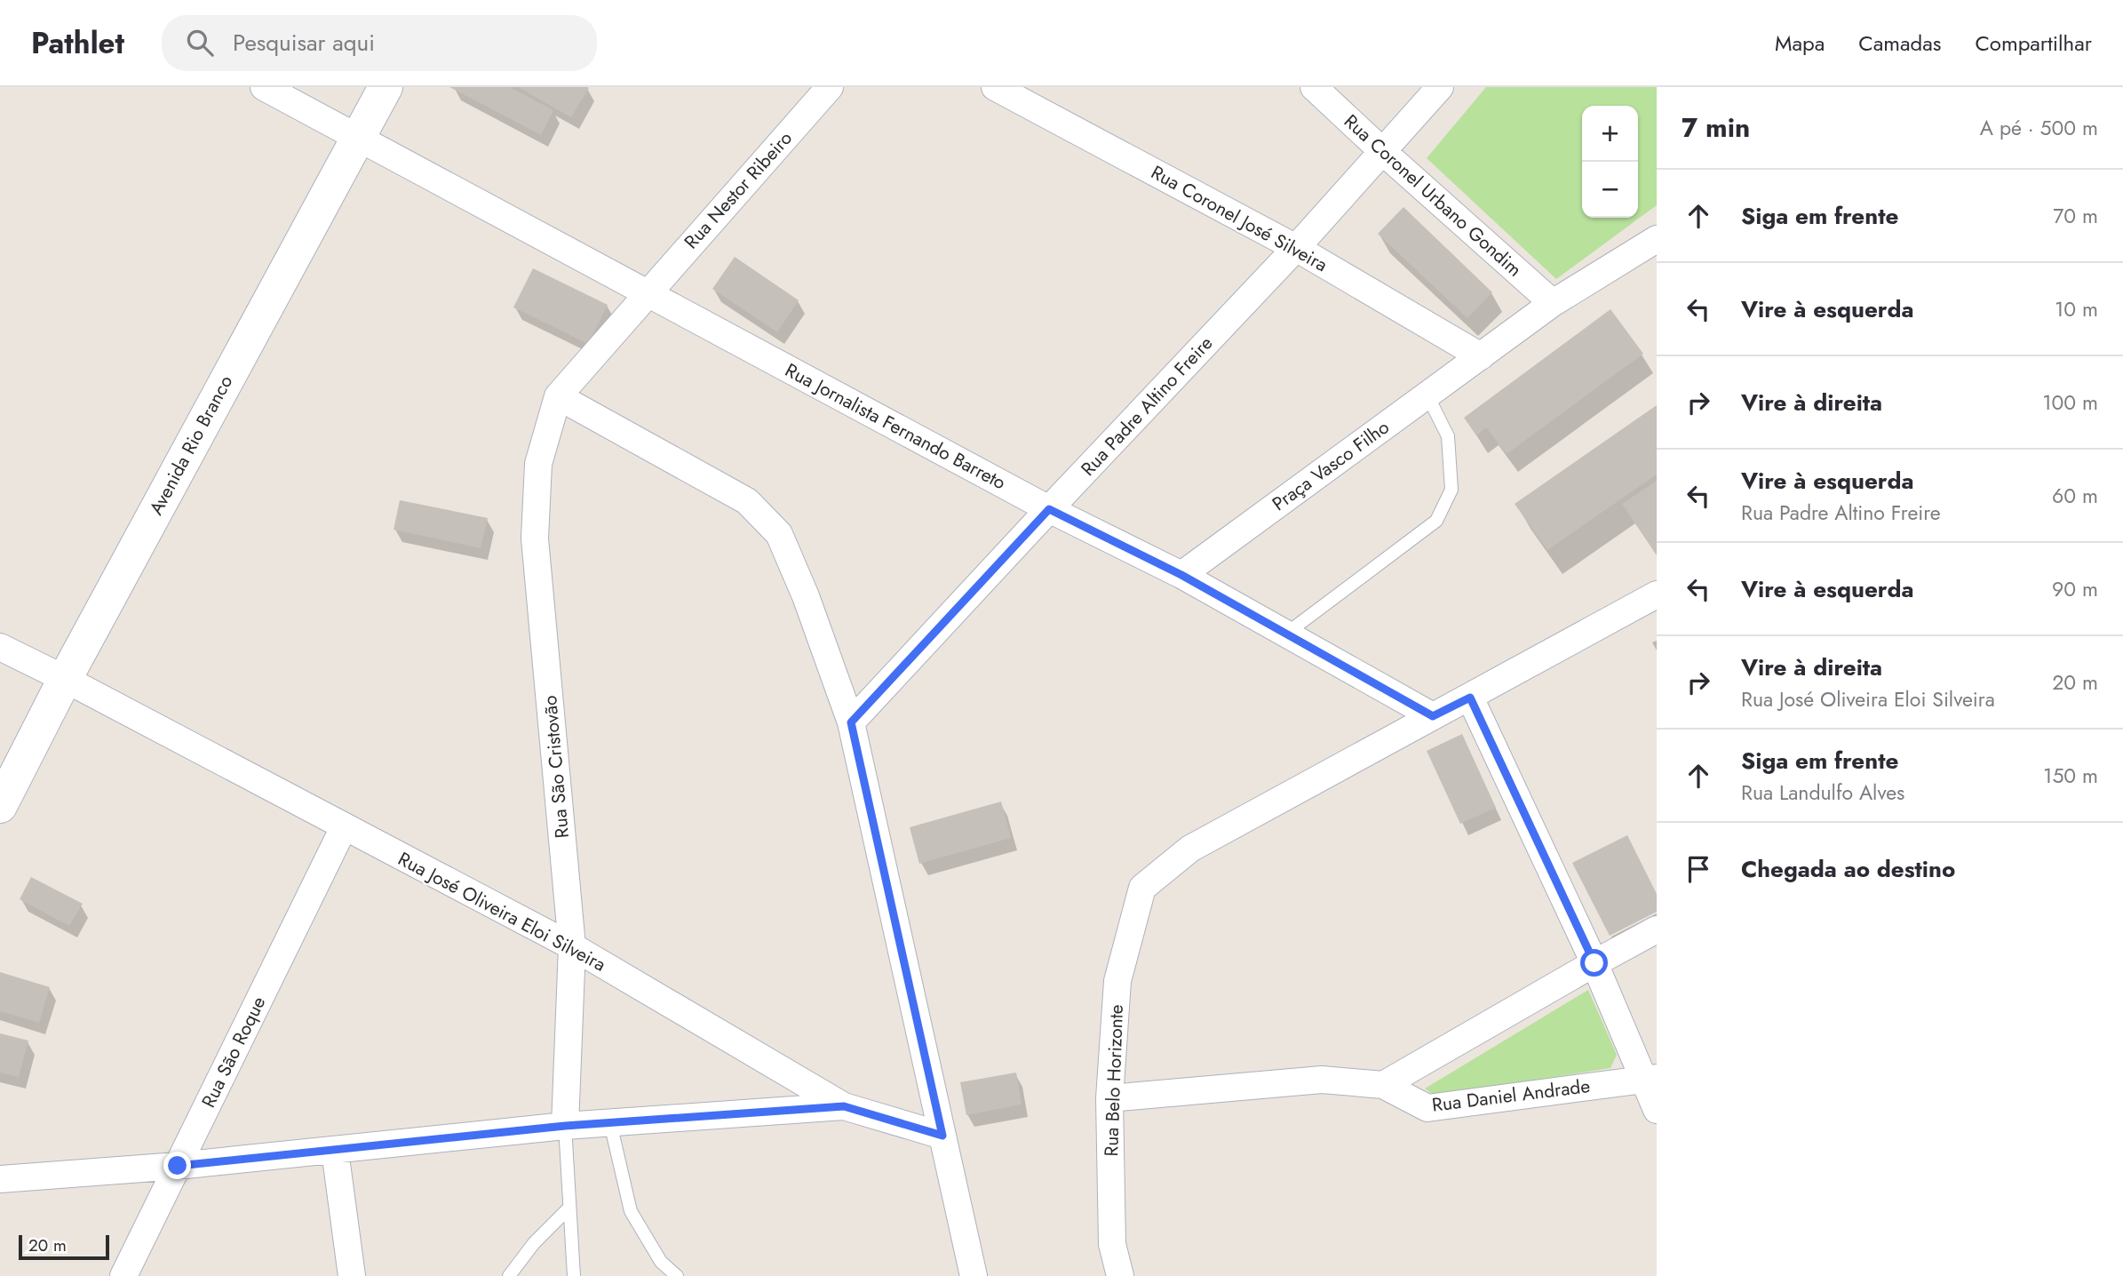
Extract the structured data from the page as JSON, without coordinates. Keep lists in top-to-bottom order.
{
  "streets": {
    "main road": ["Avenida Rio Branco"],
    "street": [
      "Rua Nestor Ribeiro",
      "Rua Coronel Urbano Gondim",
      "Rua Coronel José Silveira",
      "Rua Padre Altino Freire",
      "Rua Jornalista Fernando Barreto",
      "Praça Vasco Filho",
      "Rua São Cristovão",
      "Rua José Oliveira Eloi Silveira",
      "Rua São Roque",
      "Rua Belo Horizonte",
      "Rua Daniel Andrade"
    ]
  },
  "crossings": [
    ["Rua Nestor Ribeiro", "Rua Jornalista Fernando Barreto"],
    ["Rua Nestor Ribeiro", "Rua São Cristovão"],
    ["Rua Coronel Urbano Gondim", "Rua Padre Altino Freire"],
    ["Rua Coronel Urbano Gondim", "Praça Vasco Filho"],
    ["Rua Coronel José Silveira", "Rua Padre Altino Freire"],
    ["Rua Coronel José Silveira", "Praça Vasco Filho"],
    ["Rua Padre Altino Freire", "Rua Jornalista Fernando Barreto"],
    ["Rua Jornalista Fernando Barreto", "Avenida Rio Branco"],
    ["Rua Jornalista Fernando Barreto", "Praça Vasco Filho"],
    ["Rua Jornalista Fernando Barreto", "Rua São Cristovão"],
    ["Rua Jornalista Fernando Barreto", "Rua Belo Horizonte"],
    ["Avenida Rio Branco", "Rua José Oliveira Eloi Silveira"],
    ["Rua São Cristovão", "Rua José Oliveira Eloi Silveira"],
    ["Rua José Oliveira Eloi Silveira", "Rua São Roque"],
    ["Rua Belo Horizonte", "Rua Daniel Andrade"]
  ],
  "scale_bar": "20 m",
  "page": {
    "header": "Pathlet",
    "search": "Pesquisar aqui",
    "nav": ["Mapa", "Camadas", "Compartilhar"],
    "heading": ["7 min", "A pé · 500 m"],
    "map_buttons": ["+", "−"],
    "list": [
      ["Siga em frente", "70 m"],
      ["Vire à esquerda", "10 m"],
      ["Vire à direita", "100 m"],
      ["Vire à esquerda", "Rua Padre Altino Freire", "60 m"],
      ["Vire à esquerda", "90 m"],
      ["Vire à direita", "Rua José Oliveira Eloi Silveira", "20 m"],
      ["Siga em frente", "Rua Landulfo Alves", "150 m"],
      "Chegada ao destino"
    ],
    "scale": "20 m"
  }
}
